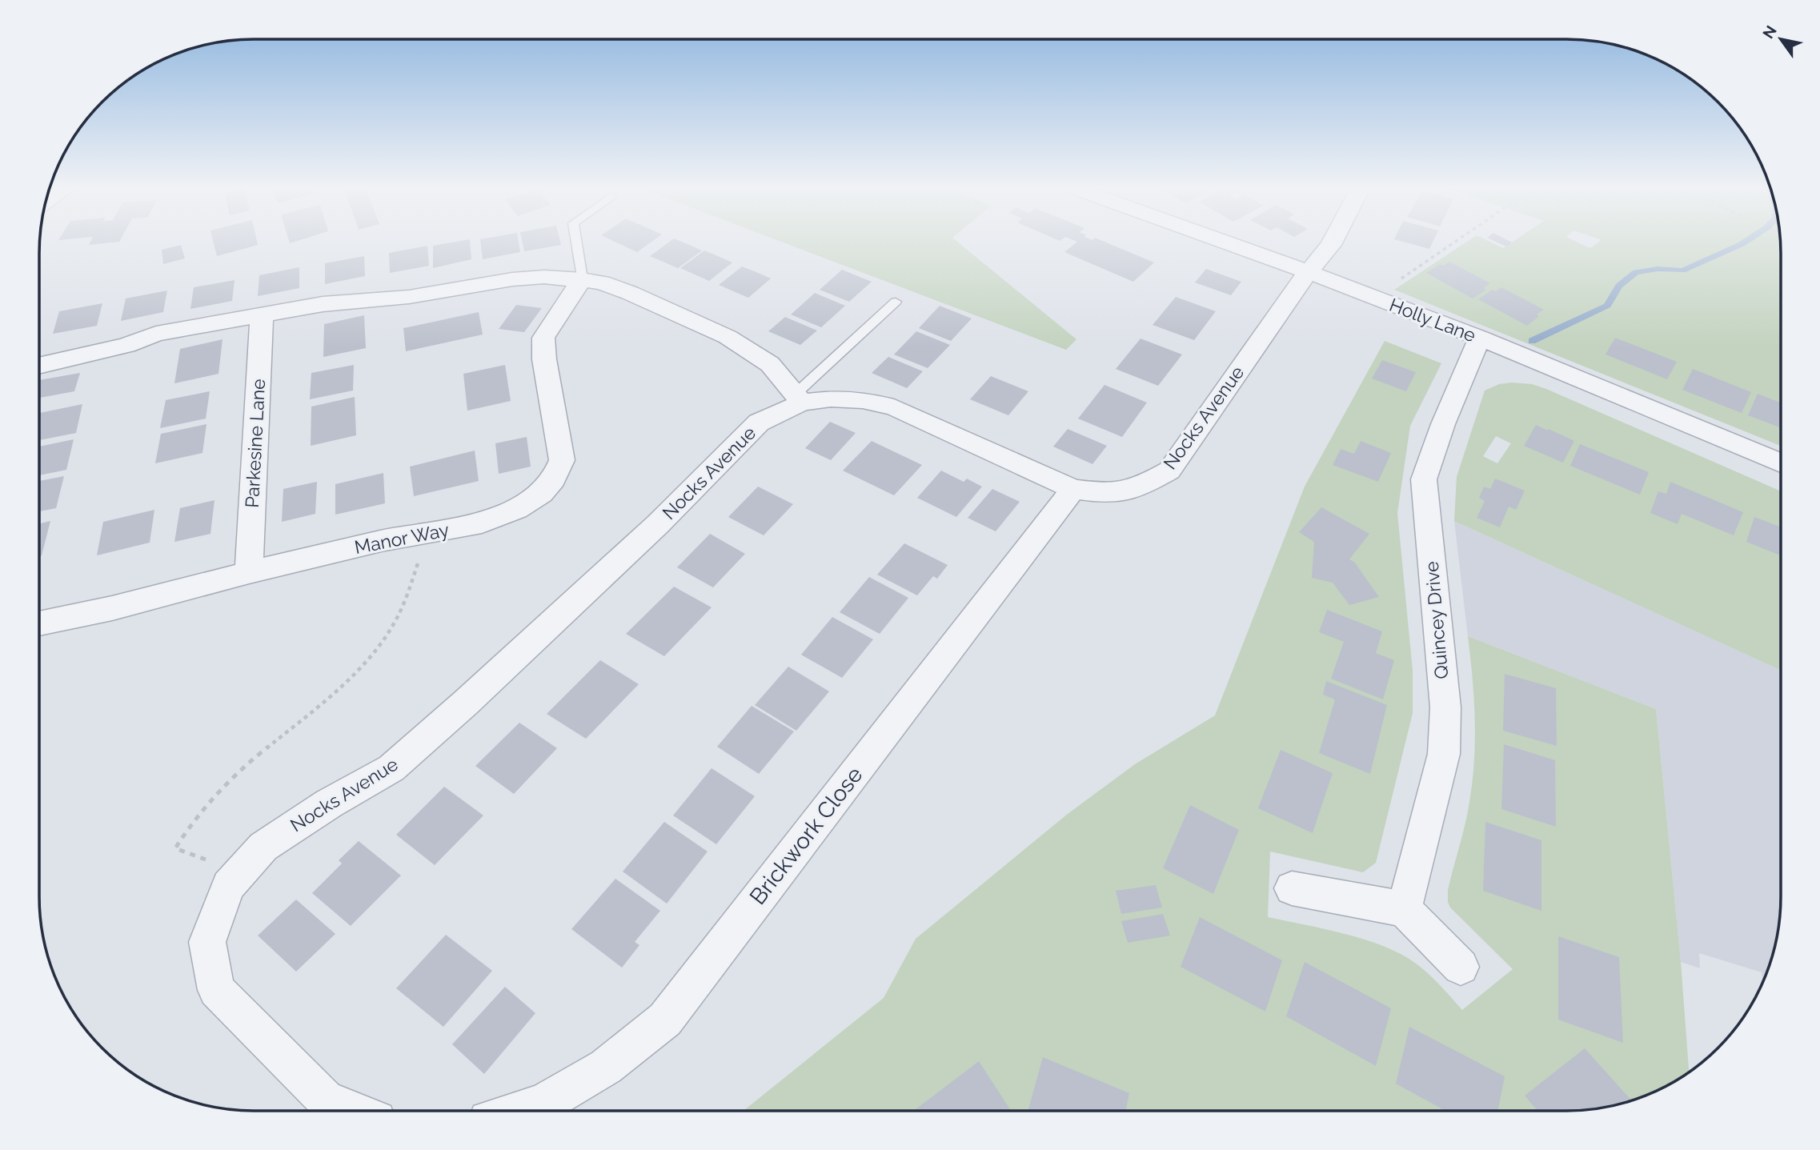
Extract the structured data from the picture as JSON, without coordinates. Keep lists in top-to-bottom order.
{
  "streets": {
    "street": [
      "Holly Lane",
      "Nocks Avenue",
      "Parkesine Lane",
      "Manor Way",
      "Quincey Drive",
      "Brickwork Close"
    ]
  },
  "crossings": [
    ["Holly Lane", "Nocks Avenue"],
    ["Holly Lane", "Quincey Drive"],
    ["Nocks Avenue", "Brickwork Close"],
    ["Parkesine Lane", "Manor Way"]
  ],
  "north": "top left"
}
